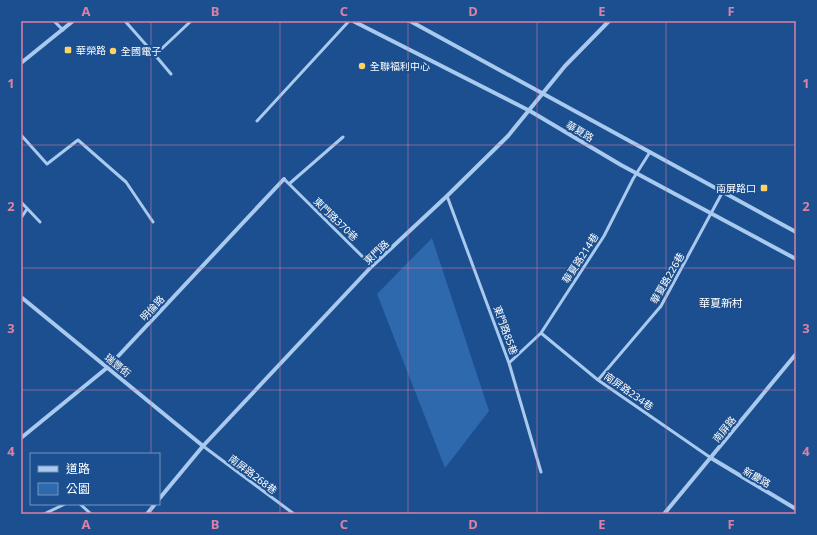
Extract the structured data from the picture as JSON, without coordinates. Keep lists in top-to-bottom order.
{
  "streets": {
    "street": [
      "華夏路",
      "東門路",
      "明倫路",
      "瑞豐街",
      "南屏路",
      "新慶路"
    ],
    "lane": [
      "東門路370巷",
      "華夏路214巷",
      "華夏路226巷",
      "東門路85巷",
      "南屏路234巷",
      "南屏路268巷"
    ]
  },
  "crossings": [
    ["華夏路", "東門路"],
    ["華夏路", "華夏路214巷"],
    ["華夏路", "華夏路226巷"],
    ["東門路370巷", "東門路"],
    ["東門路370巷", "明倫路"],
    ["東門路", "東門路85巷"],
    ["東門路", "瑞豐街"],
    ["東門路", "南屏路268巷"],
    ["華夏路214巷", "東門路85巷"],
    ["華夏路214巷", "南屏路234巷"],
    ["華夏路226巷", "南屏路234巷"],
    ["明倫路", "瑞豐街"],
    ["瑞豐街", "南屏路268巷"],
    ["南屏路234巷", "南屏路"],
    ["南屏路234巷", "新慶路"],
    ["南屏路", "新慶路"]
  ],
  "districts": ["華夏新村"],
  "places": {
    "transit": ["華榮路", "南屏路口"],
    "other": ["全國電子", "全聯福利中心"]
  },
  "legend": ["道路", "公園"],
  "grid": {
    "columns": [
      "A",
      "B",
      "C",
      "D",
      "E",
      "F"
    ],
    "rows": [
      "1",
      "2",
      "3",
      "4"
    ]
  }
}
